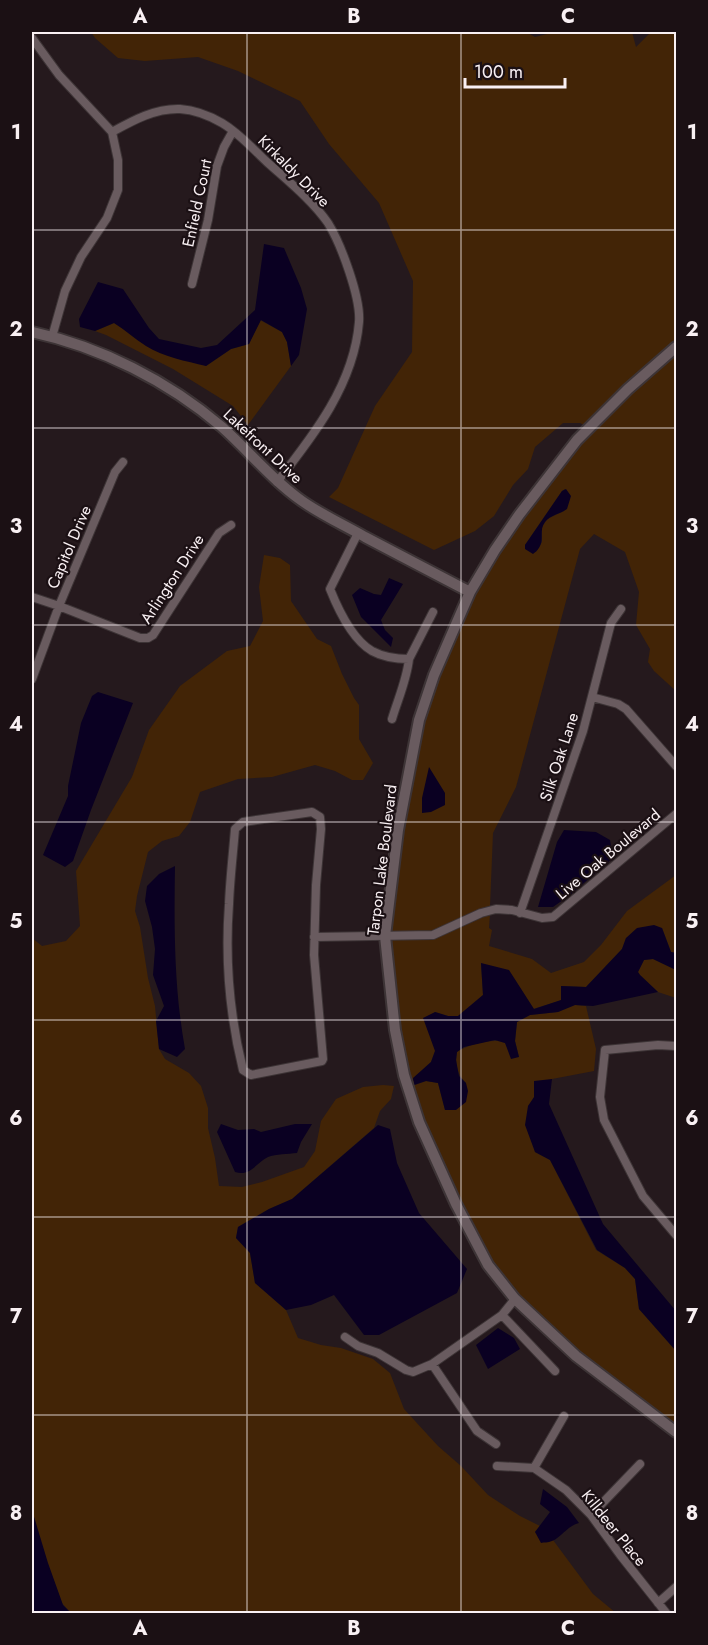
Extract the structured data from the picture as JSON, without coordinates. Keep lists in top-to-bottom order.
{
  "streets": {
    "street": [
      "Kirkaldy Drive",
      "Enfield Court",
      "Lakefront Drive",
      "Capitol Drive",
      "Arlington Drive",
      "Silk Oak Lane",
      "Live Oak Boulevard",
      "Tarpon Lake Boulevard",
      "Killdeer Place"
    ]
  },
  "crossings": [
    ["Kirkaldy Drive", "Enfield Court"],
    ["Kirkaldy Drive", "Lakefront Drive"],
    ["Lakefront Drive", "Tarpon Lake Boulevard"],
    ["Capitol Drive", "Arlington Drive"],
    ["Silk Oak Lane", "Live Oak Boulevard"],
    ["Live Oak Boulevard", "Tarpon Lake Boulevard"]
  ],
  "scale_bar": "100 m",
  "grid": {
    "columns": ["A", "B", "C"],
    "rows": [
      "1",
      "2",
      "3",
      "4",
      "5",
      "6",
      "7",
      "8"
    ]
  }
}
